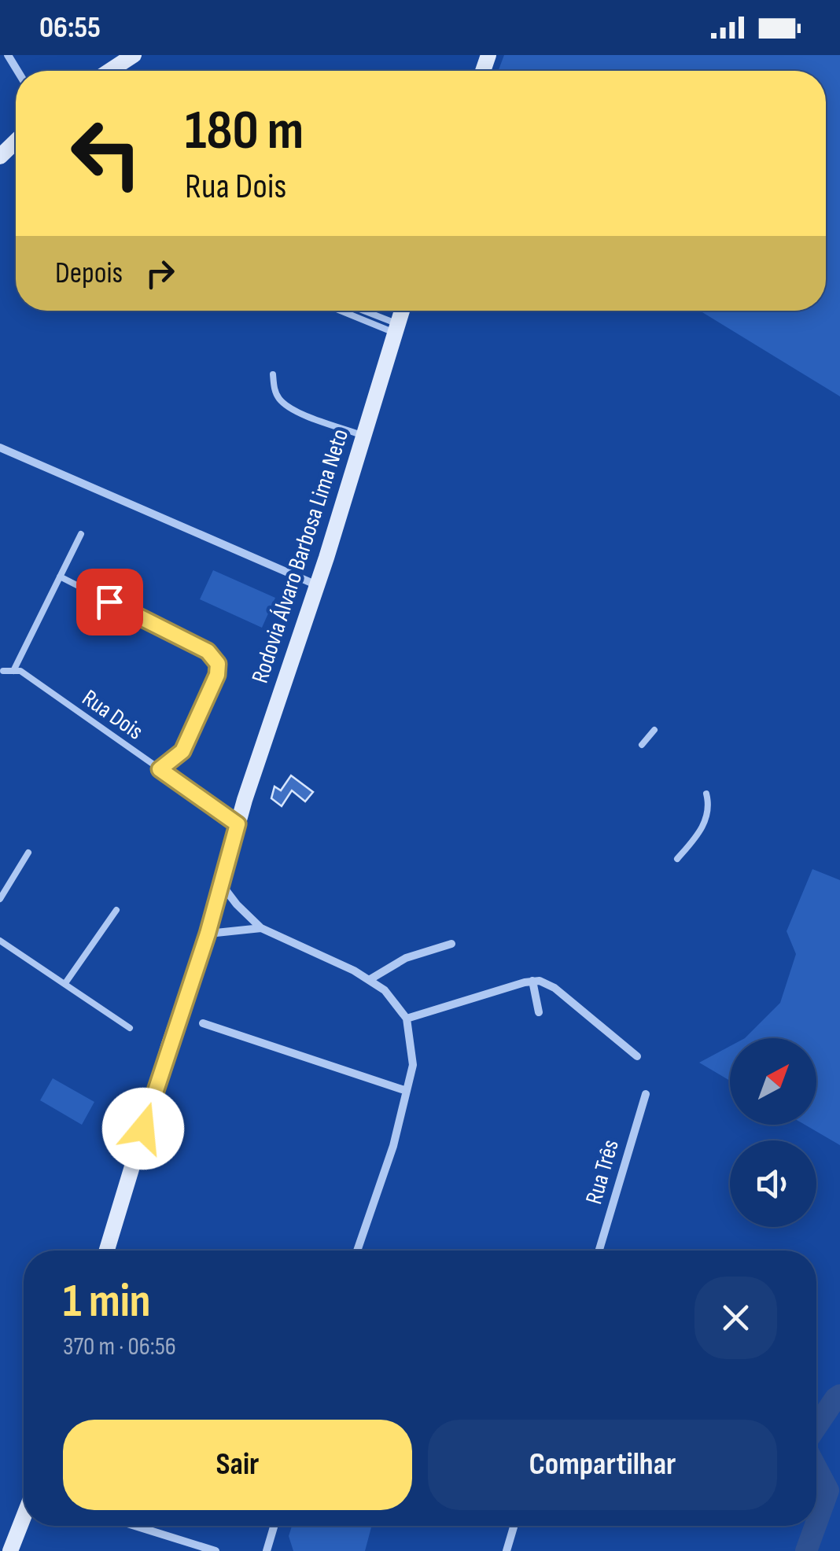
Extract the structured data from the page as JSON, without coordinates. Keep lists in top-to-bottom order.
{
  "streets": {
    "main road": ["Rodovia Álvaro Barbosa Lima Neto"],
    "street": ["Rua Três"],
    "lane": ["Rua Dois"]
  },
  "crossings": [
    ["Rodovia Álvaro Barbosa Lima Neto", "Rua Dois"]
  ],
  "north": "top right",
  "page": {
    "status": "06:55",
    "turn": ["180 m", "Rua Dois"],
    "then": "Depois",
    "heading": ["1 min", "370 m · 06:56"],
    "buttons": ["Sair", "Compartilhar"]
  }
}
